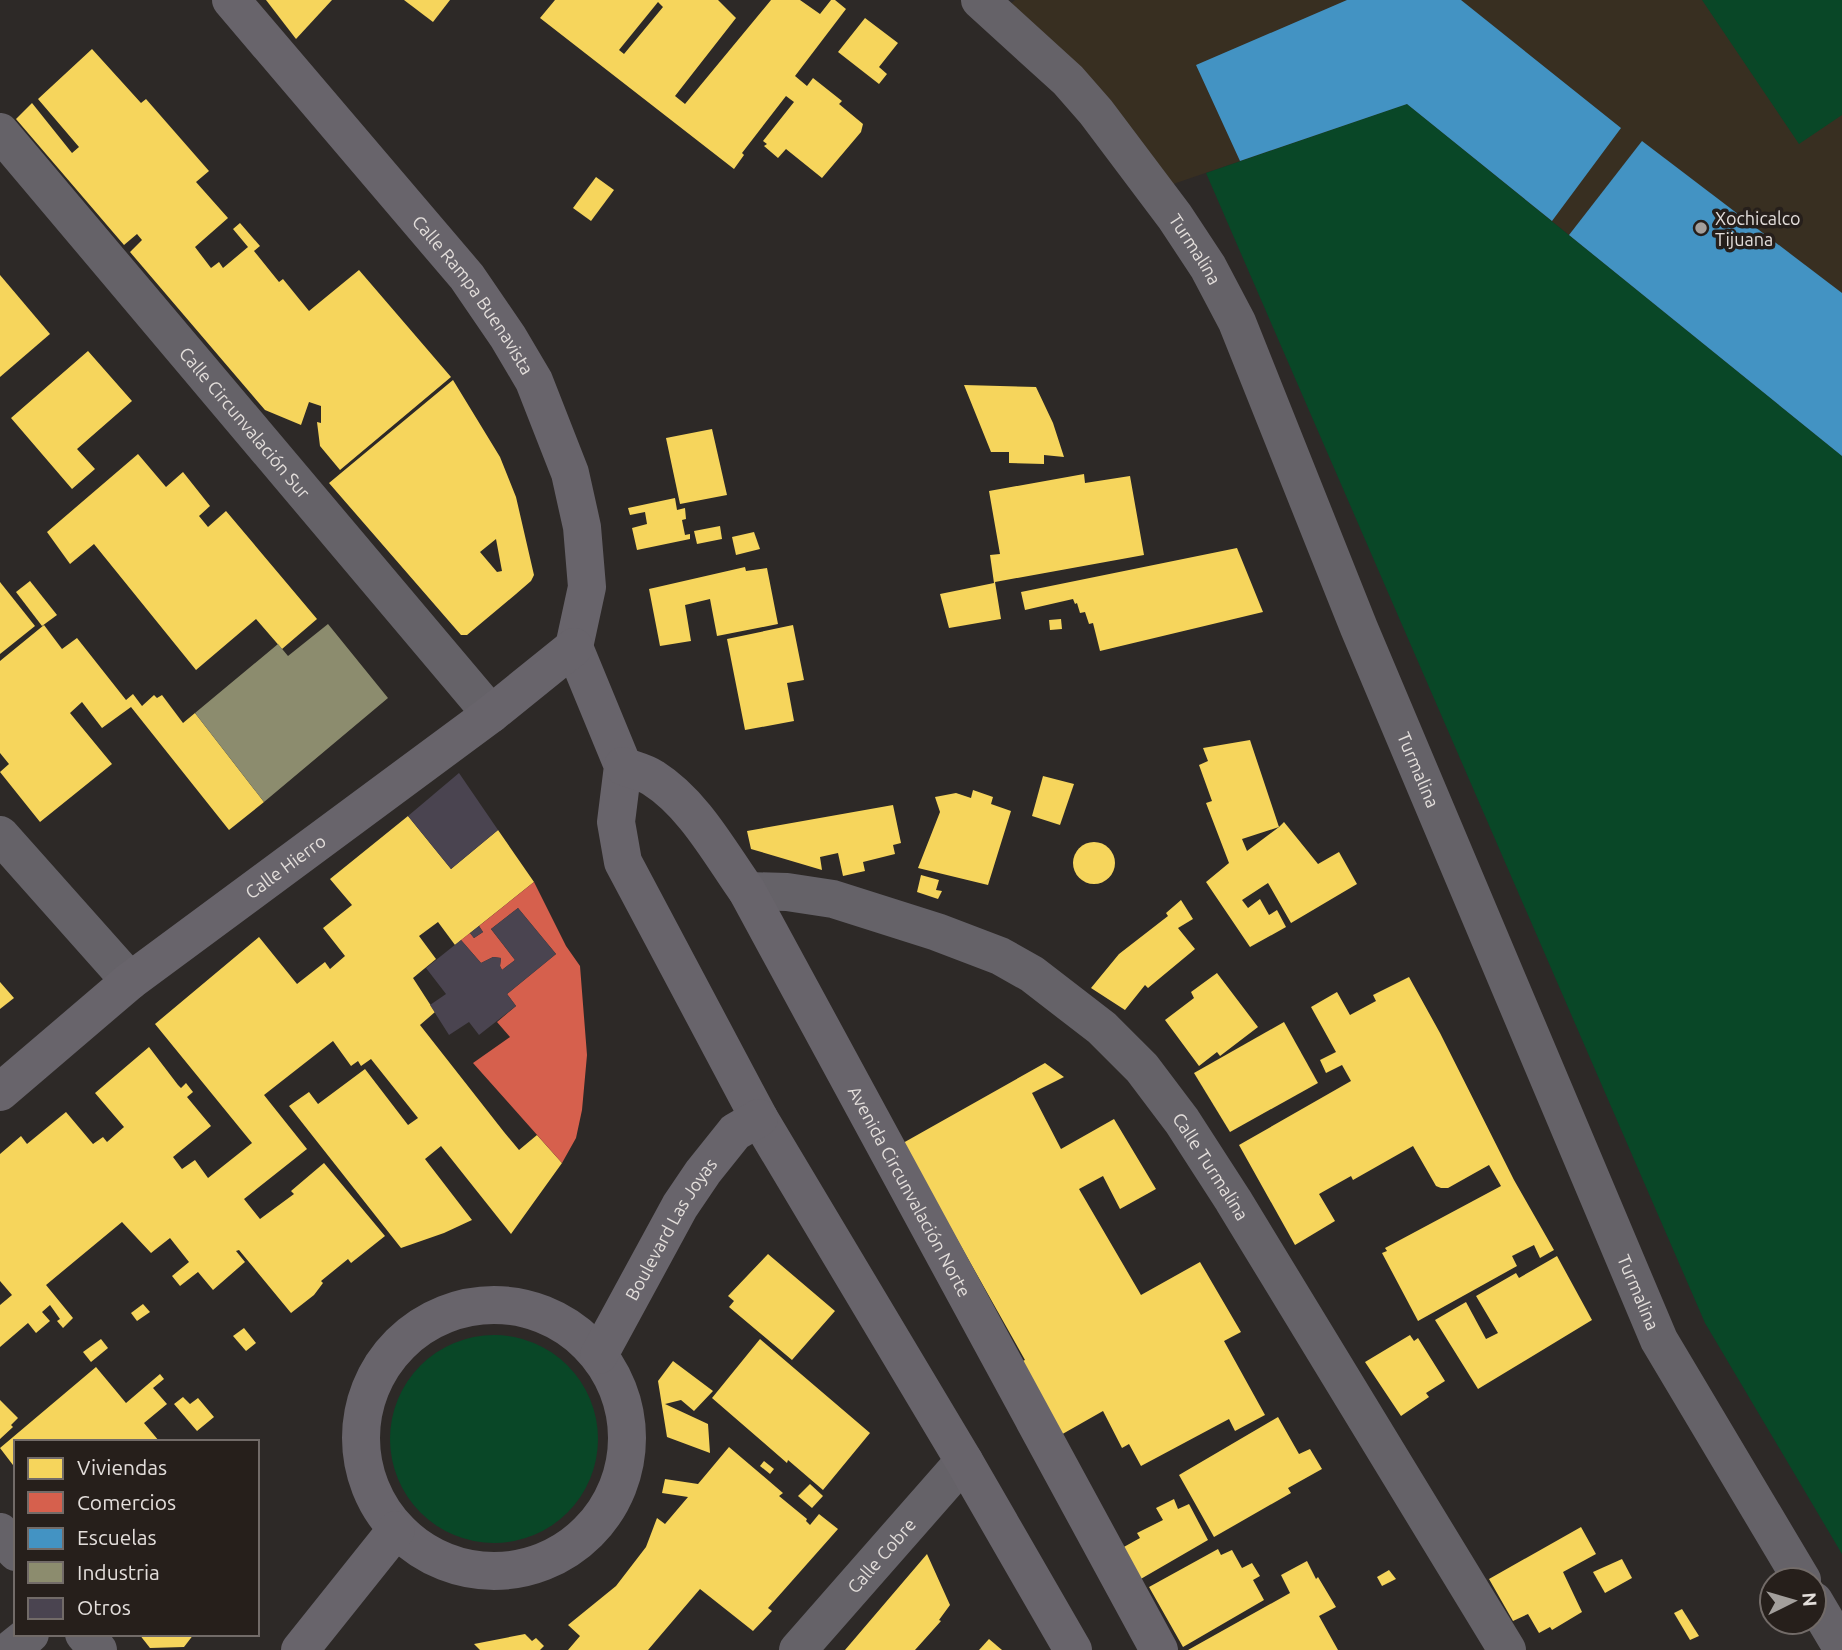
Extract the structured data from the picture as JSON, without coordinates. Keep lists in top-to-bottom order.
{
  "streets": {
    "street": [
      "Turmalina",
      "Calle Rampa Buenavista",
      "Calle Circunvalación Sur",
      "Calle Hierro",
      "Calle Turmalina",
      "Avenida Circunvalación Norte",
      "Boulevard Las Joyas",
      "Calle Cobre"
    ]
  },
  "crossings": [
    ["Calle Rampa Buenavista", "Calle Hierro"],
    ["Calle Circunvalación Sur", "Calle Hierro"],
    ["Calle Turmalina", "Avenida Circunvalación Norte"]
  ],
  "places": ["Xochicalco Tijuana"],
  "legend": [
    "Viviendas",
    "Comercios",
    "Escuelas",
    "Industria",
    "Otros"
  ],
  "north": "right"
}
